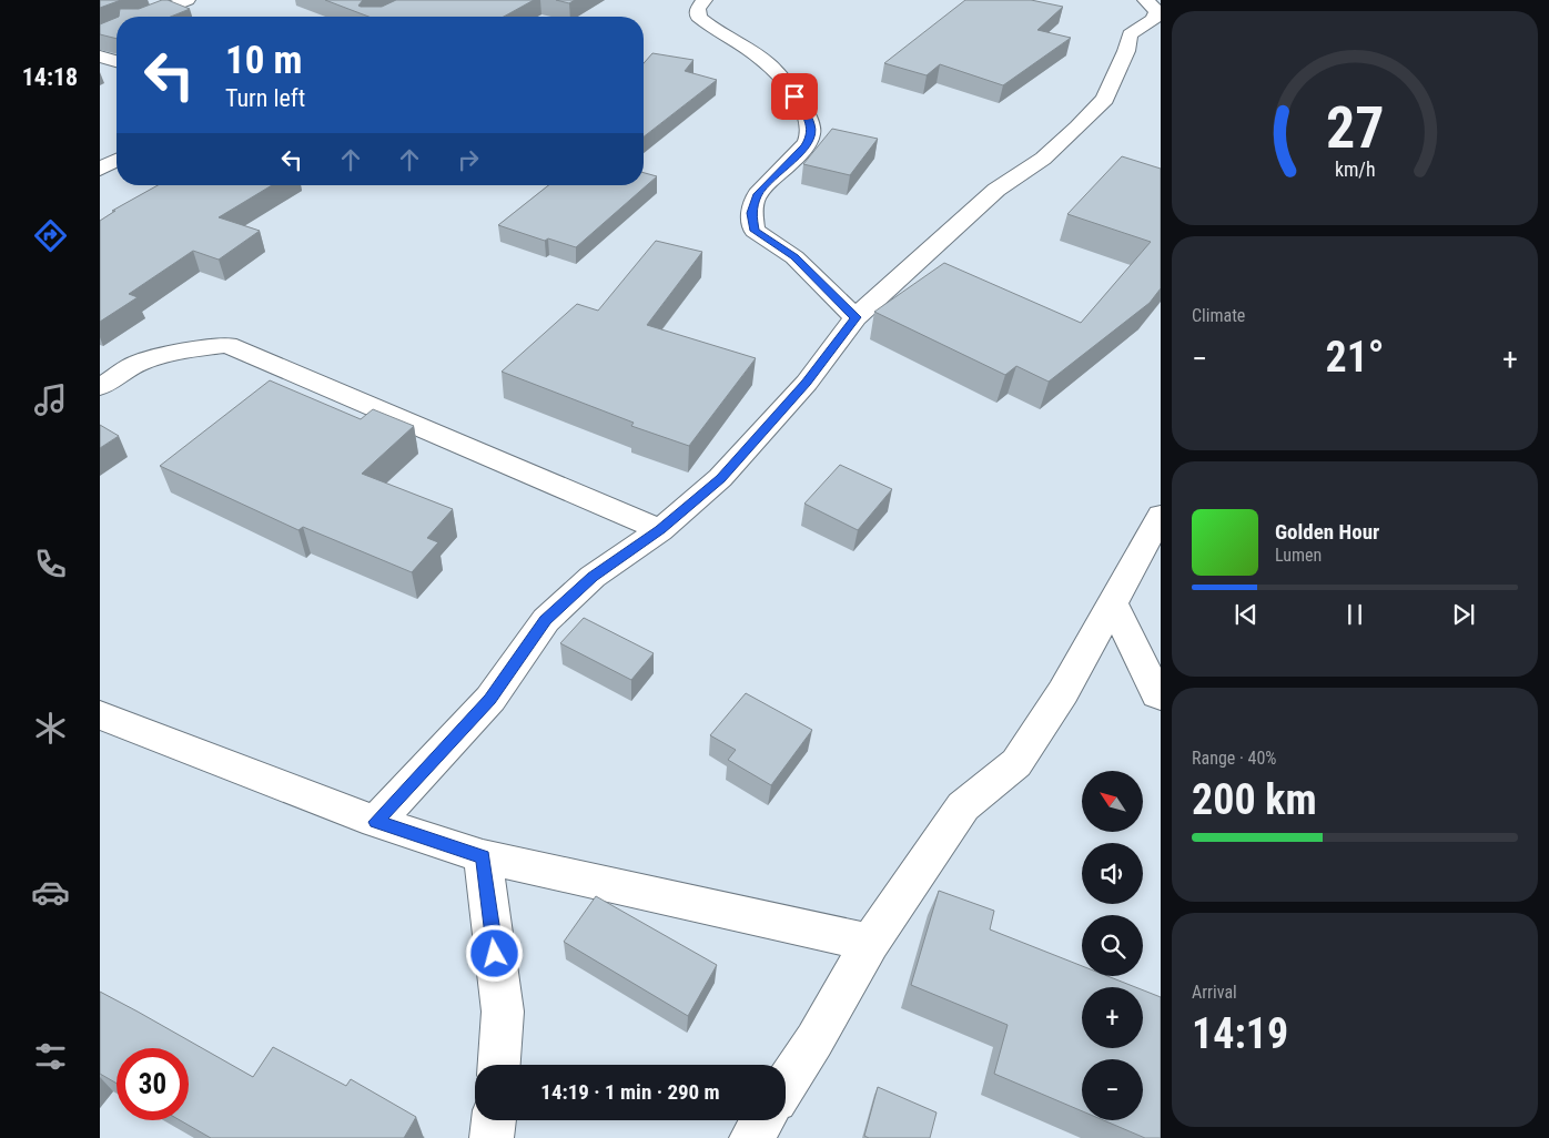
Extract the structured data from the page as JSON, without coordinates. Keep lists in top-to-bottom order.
{
  "north": "top left",
  "page": {
    "tabs": "14:18",
    "turn": ["10 m", "Turn left"],
    "tile": [
      "Climate",
      ["Range · 40%", "200 km"],
      ["Arrival", "14:19"]
    ],
    "heat": ["−", "21°", "+"],
    "song": ["Golden Hour", "Lumen"],
    "map_buttons": ["+", "−"],
    "limit": "30",
    "trip": "14:19 · 1 min · 290 m",
    "gauge": ["27", "km/h"]
  }
}
